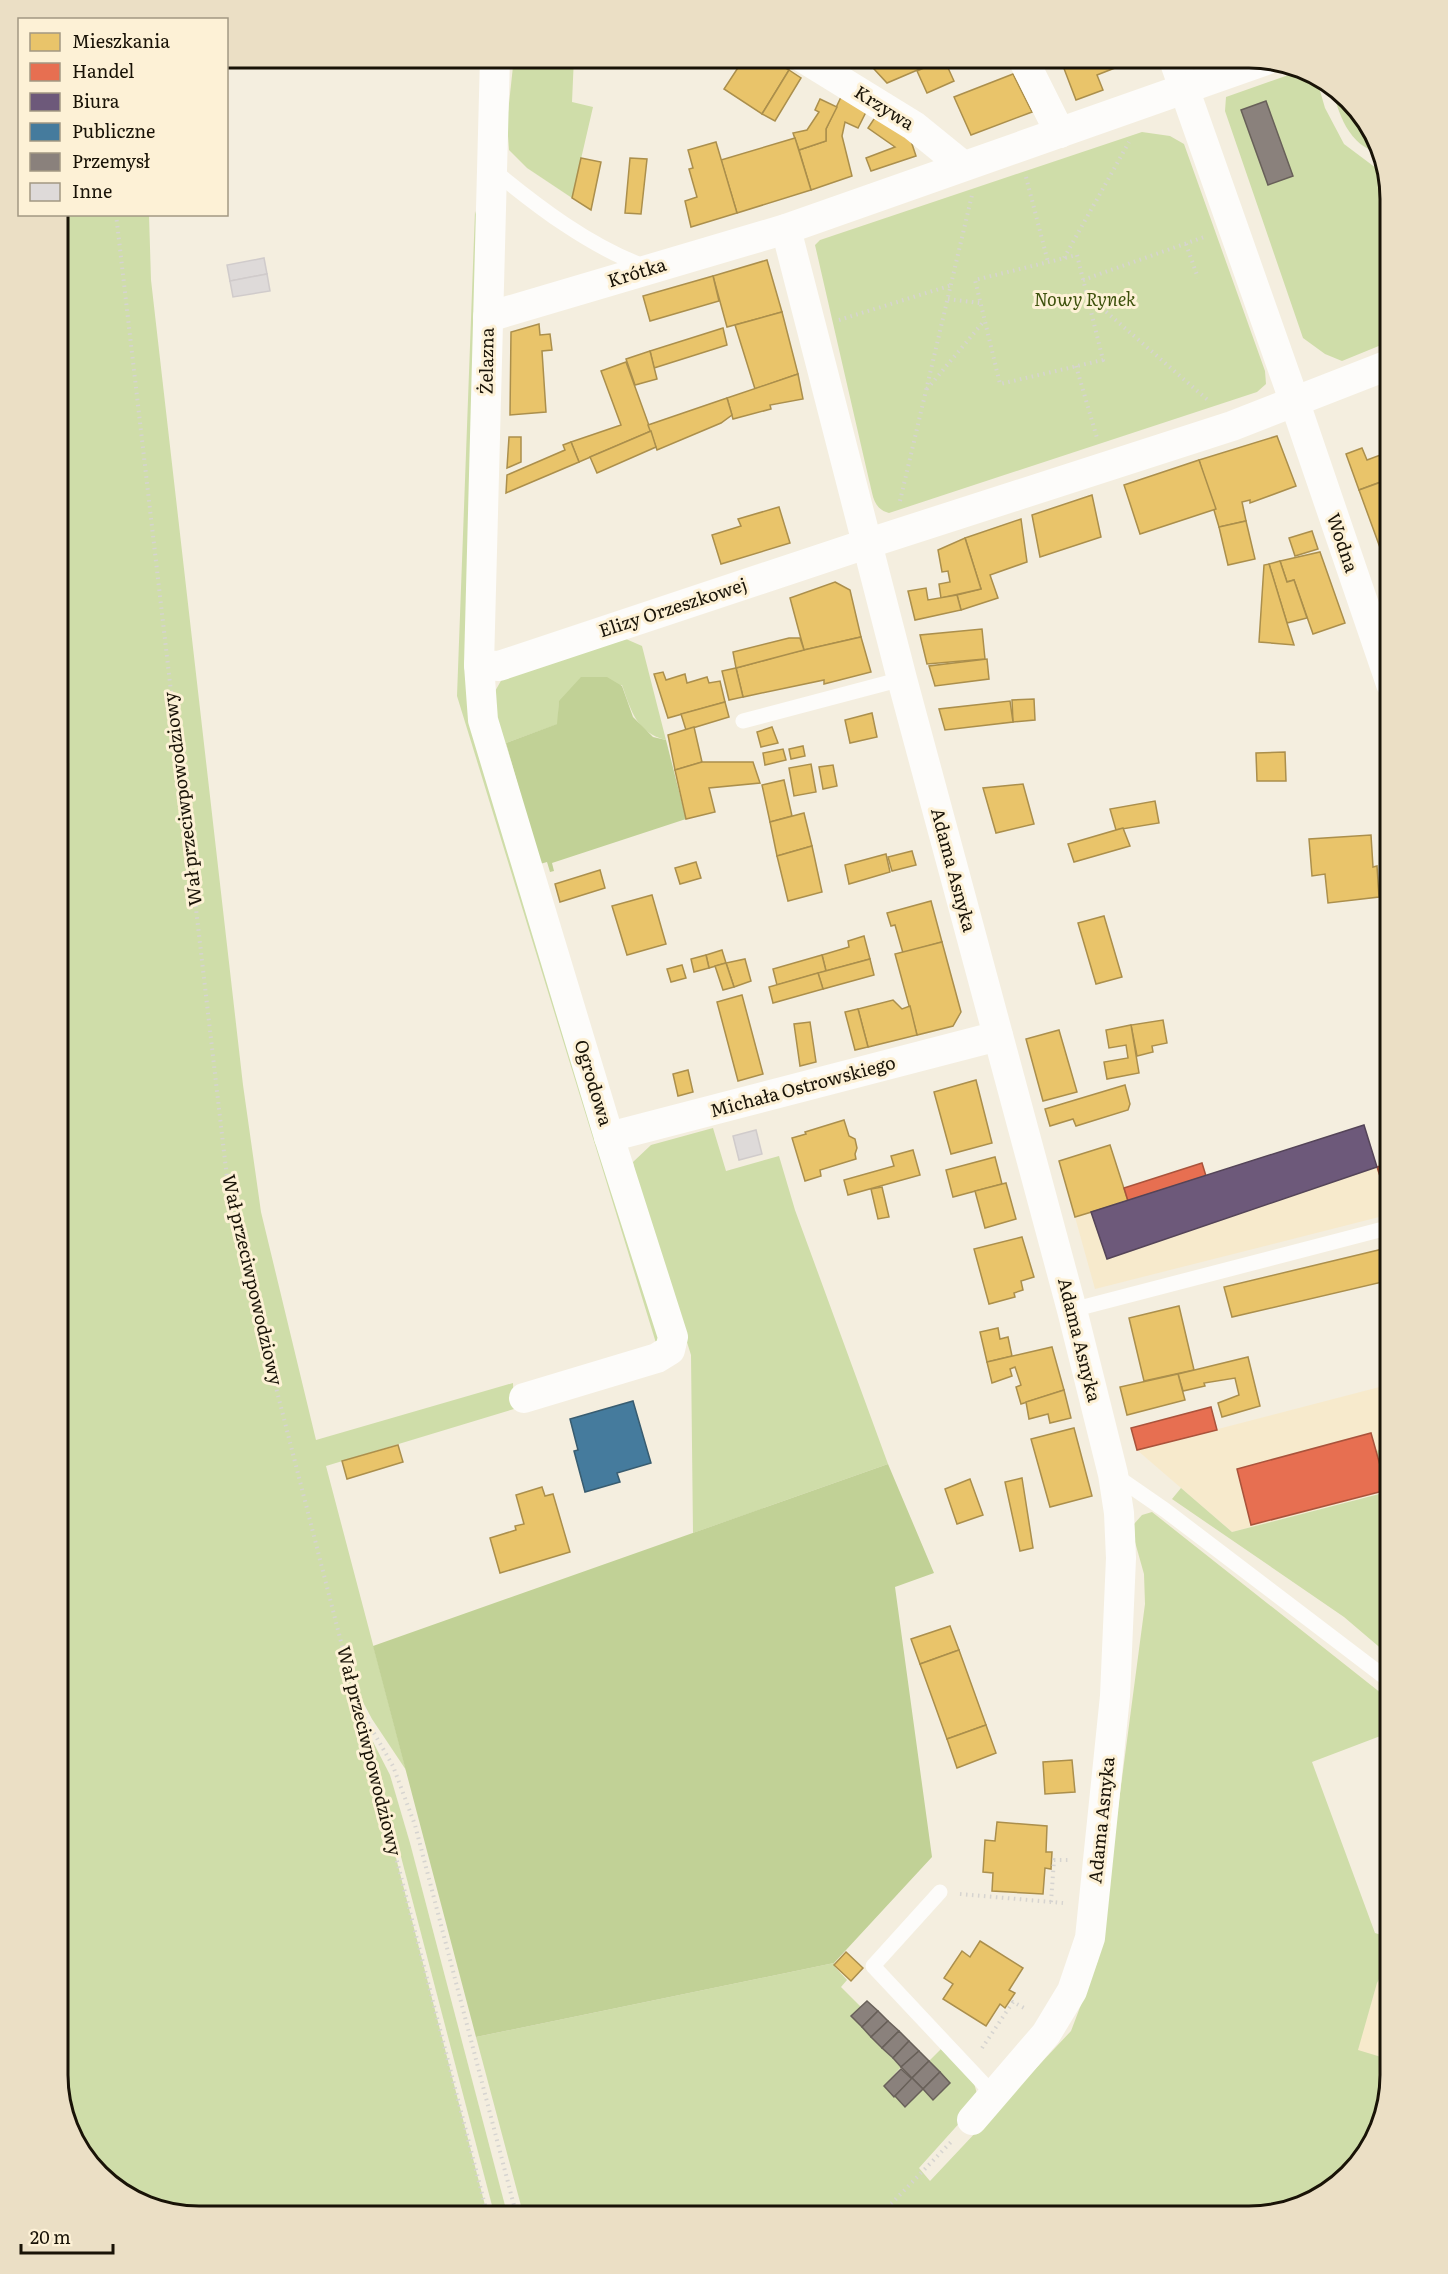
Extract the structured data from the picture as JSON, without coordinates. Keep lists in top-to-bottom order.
{
  "streets": {
    "street": [
      "Krzywa",
      "Krótka",
      "Żelazna",
      "Wodna",
      "Elizy Orzeszkowej",
      "Adama Asnyka",
      "Ogrodowa",
      "Michała Ostrowskiego"
    ],
    "path": ["Wał przeciwpowodziowy"]
  },
  "crossings": [
    ["Krótka", "Żelazna"],
    ["Żelazna", "Elizy Orzeszkowej"],
    ["Żelazna", "Ogrodowa"],
    ["Elizy Orzeszkowej", "Adama Asnyka"],
    ["Elizy Orzeszkowej", "Ogrodowa"],
    ["Adama Asnyka", "Michała Ostrowskiego"],
    ["Ogrodowa", "Michała Ostrowskiego"]
  ],
  "parks": ["Nowy Rynek"],
  "legend": [
    "Mieszkania",
    "Handel",
    "Biura",
    "Publiczne",
    "Przemysł",
    "Inne"
  ],
  "scale_bar": "20 m"
}
